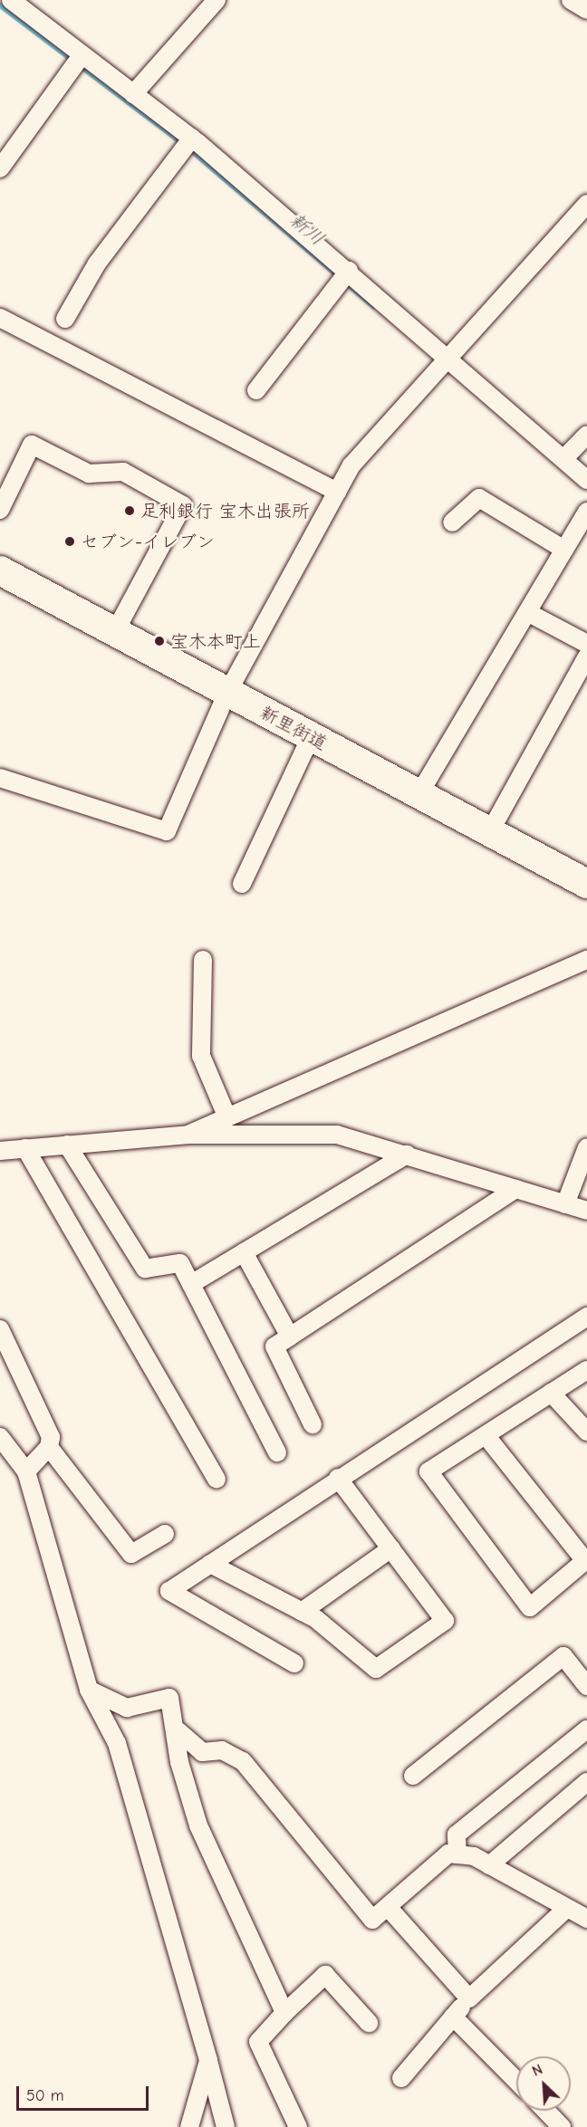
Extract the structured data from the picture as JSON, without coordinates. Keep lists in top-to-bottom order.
{
  "streets": {
    "main road": ["新里街道"]
  },
  "water": ["新川"],
  "places": ["足利銀行 宝木出張所", "セブン-イレブン", "宝木本町上"],
  "scale_bar": "50 m",
  "north": "top left"
}
